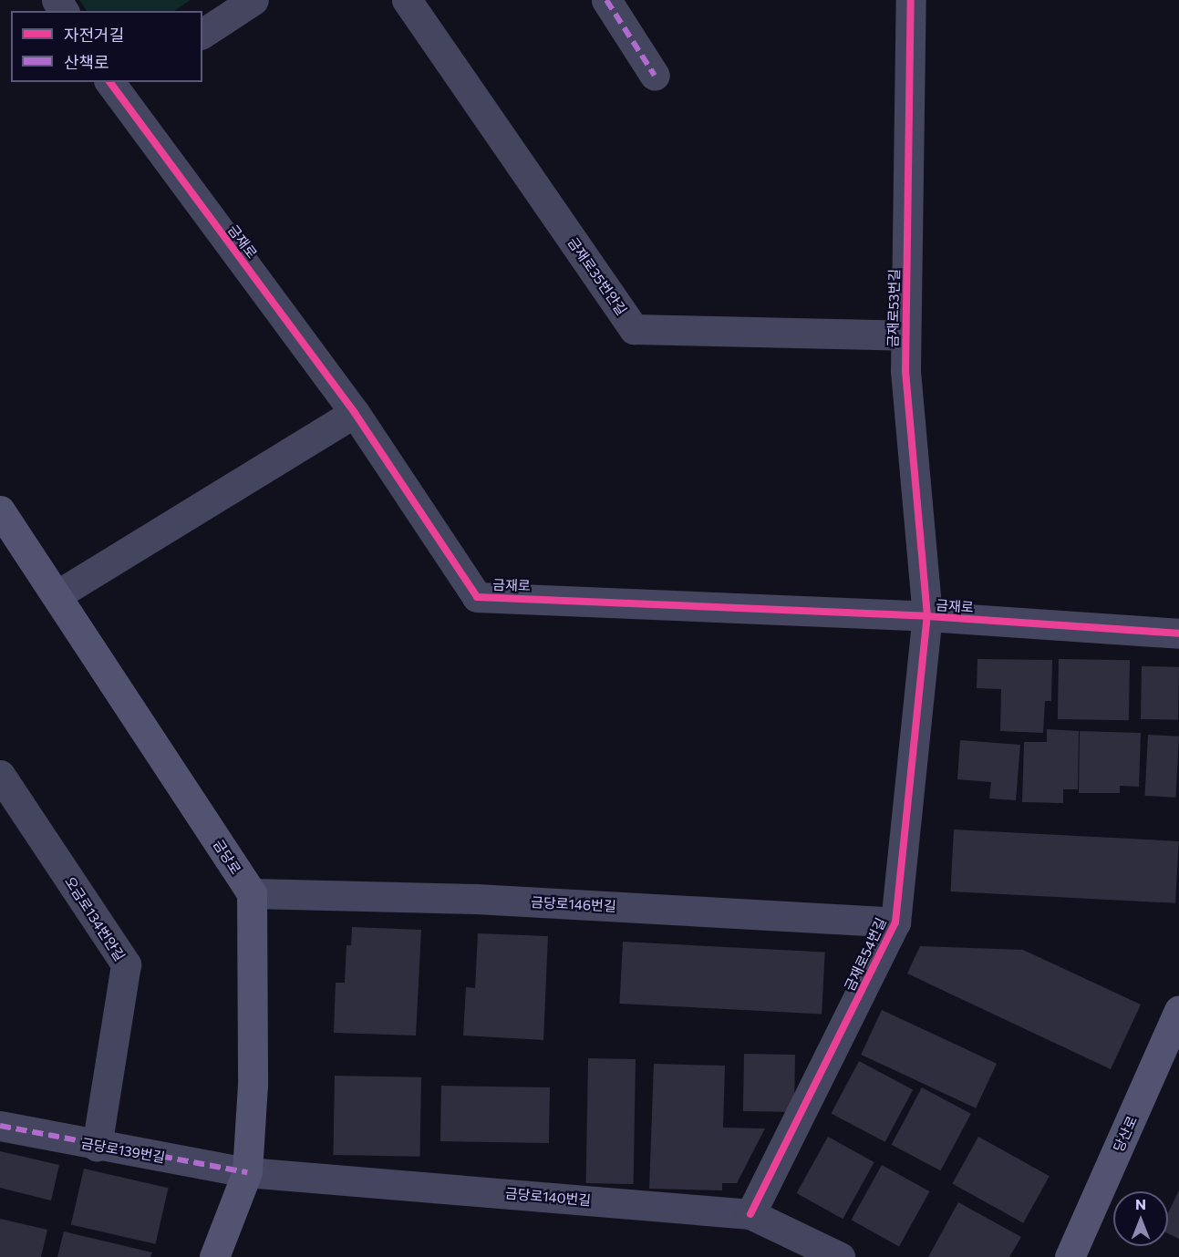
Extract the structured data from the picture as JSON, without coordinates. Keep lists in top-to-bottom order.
{
  "streets": {
    "street": [
      "금재로",
      "금재로35번안길",
      "금재로53번길",
      "금당로",
      "금당로146번길",
      "오금로134번안길",
      "금재로54번길",
      "당산로",
      "금당로139번길",
      "금당로140번길"
    ]
  },
  "crossings": [
    ["금재로", "금재로53번길"],
    ["금재로", "금재로54번길"],
    ["금재로35번안길", "금재로53번길"],
    ["금재로53번길", "금재로54번길"],
    ["금당로", "금당로146번길"],
    ["금당로146번길", "금재로54번길"],
    ["오금로134번안길", "금당로139번길"],
    ["금재로54번길", "금당로140번길"],
    ["금당로139번길", "금당로140번길"]
  ],
  "legend": ["자전거길", "산책로"],
  "north": "top"
}
